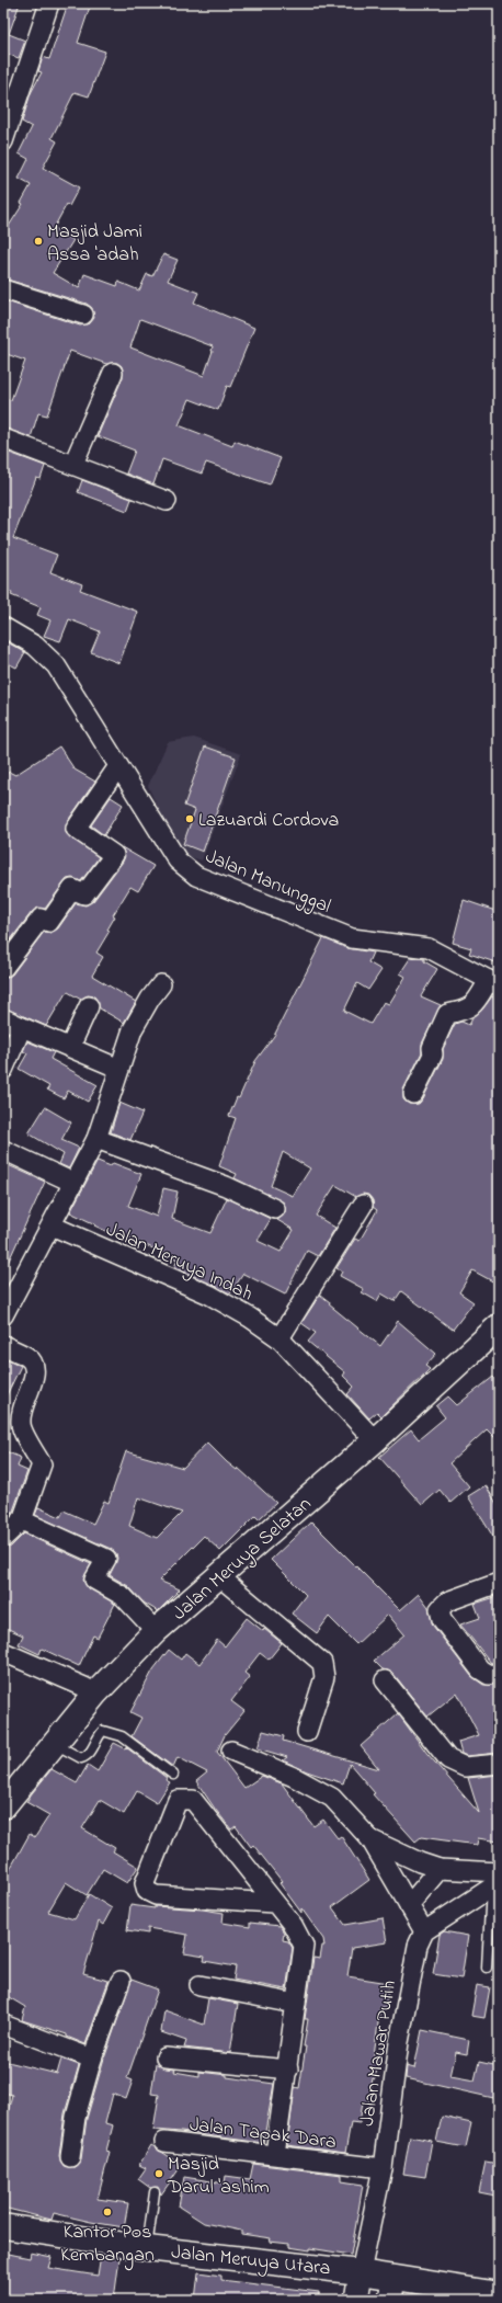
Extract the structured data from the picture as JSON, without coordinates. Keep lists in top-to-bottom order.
{
  "streets": {
    "main road": ["Jalan Meruya Selatan", "Jalan Meruya Utara"],
    "street": [
      "Jalan Manunggal",
      "Jalan Meruya Indah",
      "Jalan Mawar Putih",
      "Jalan Tapak Dara"
    ]
  },
  "crossings": [
    ["Jalan Meruya Indah", "Jalan Meruya Selatan"],
    ["Jalan Mawar Putih", "Jalan Tapak Dara"],
    ["Jalan Mawar Putih", "Jalan Meruya Utara"]
  ],
  "places": [
    "Masjid Jami Assa 'adah",
    "Lazuardi Cordova",
    "Masjid Darul 'ashim",
    "Kantor Pos Kembangan"
  ]
}
